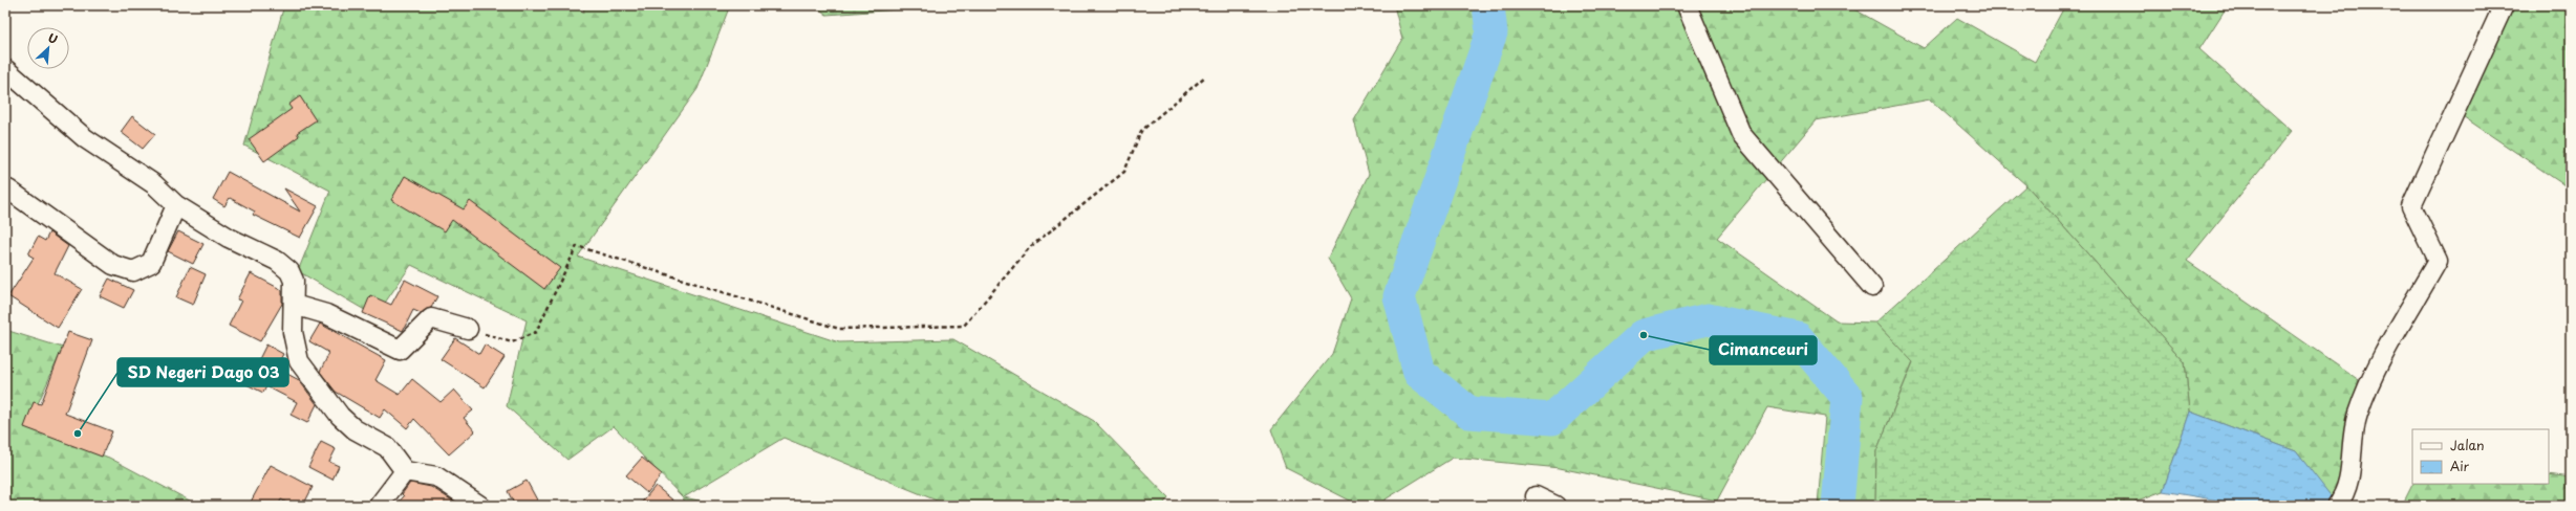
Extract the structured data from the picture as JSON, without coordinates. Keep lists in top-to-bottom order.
{
  "places": ["Cimanceuri", "SD Negeri Dago 03"],
  "legend": ["Jalan", "Air"],
  "north": "top right"
}
